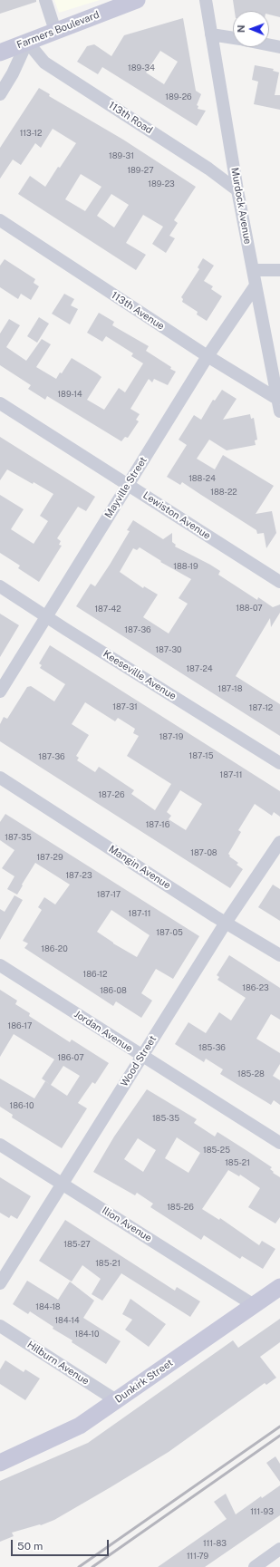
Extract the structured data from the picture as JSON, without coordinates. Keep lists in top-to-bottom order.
{
  "streets": {
    "main road": ["Farmers Boulevard", "Dunkirk Street"],
    "street": [
      "113th Road",
      "Murdock Avenue",
      "113th Avenue",
      "Mayville Street",
      "Lewiston Avenue",
      "Keeseville Avenue",
      "Mangin Avenue",
      "Jordan Avenue",
      "Wood Street",
      "Ilion Avenue",
      "Hilburn Avenue"
    ]
  },
  "crossings": [
    ["Farmers Boulevard", "113th Road"],
    ["113th Road", "Murdock Avenue"],
    ["Murdock Avenue", "113th Avenue"],
    ["Murdock Avenue", "Mayville Street"],
    ["113th Avenue", "Mayville Street"],
    ["Mayville Street", "Lewiston Avenue"],
    ["Mayville Street", "Keeseville Avenue"],
    ["Mangin Avenue", "Wood Street"],
    ["Jordan Avenue", "Wood Street"],
    ["Wood Street", "Ilion Avenue"],
    ["Ilion Avenue", "Dunkirk Street"],
    ["Hilburn Avenue", "Dunkirk Street"]
  ],
  "house_numbers": [
    "189-34",
    "189-26",
    "113-12",
    "189-31",
    "189-27",
    "189-23",
    "189-14",
    "188-24",
    "188-22",
    "188-19",
    "188-07",
    "187-42",
    "187-36",
    "187-30",
    "187-24",
    "187-18",
    "187-31",
    "187-12",
    "187-19",
    "187-15",
    "187-36",
    "187-11",
    "187-26",
    "187-16",
    "187-35",
    "187-08",
    "187-29",
    "187-23",
    "187-17",
    "187-11",
    "187-05",
    "186-20",
    "186-12",
    "186-23",
    "186-08",
    "186-17",
    "185-36",
    "186-07",
    "185-28",
    "186-10",
    "185-35",
    "185-25",
    "185-21",
    "185-26",
    "185-27",
    "185-21",
    "184-18",
    "184-14",
    "184-10",
    "111-93",
    "111-83",
    "111-79"
  ],
  "scale_bar": "50 m",
  "north": "left"
}
